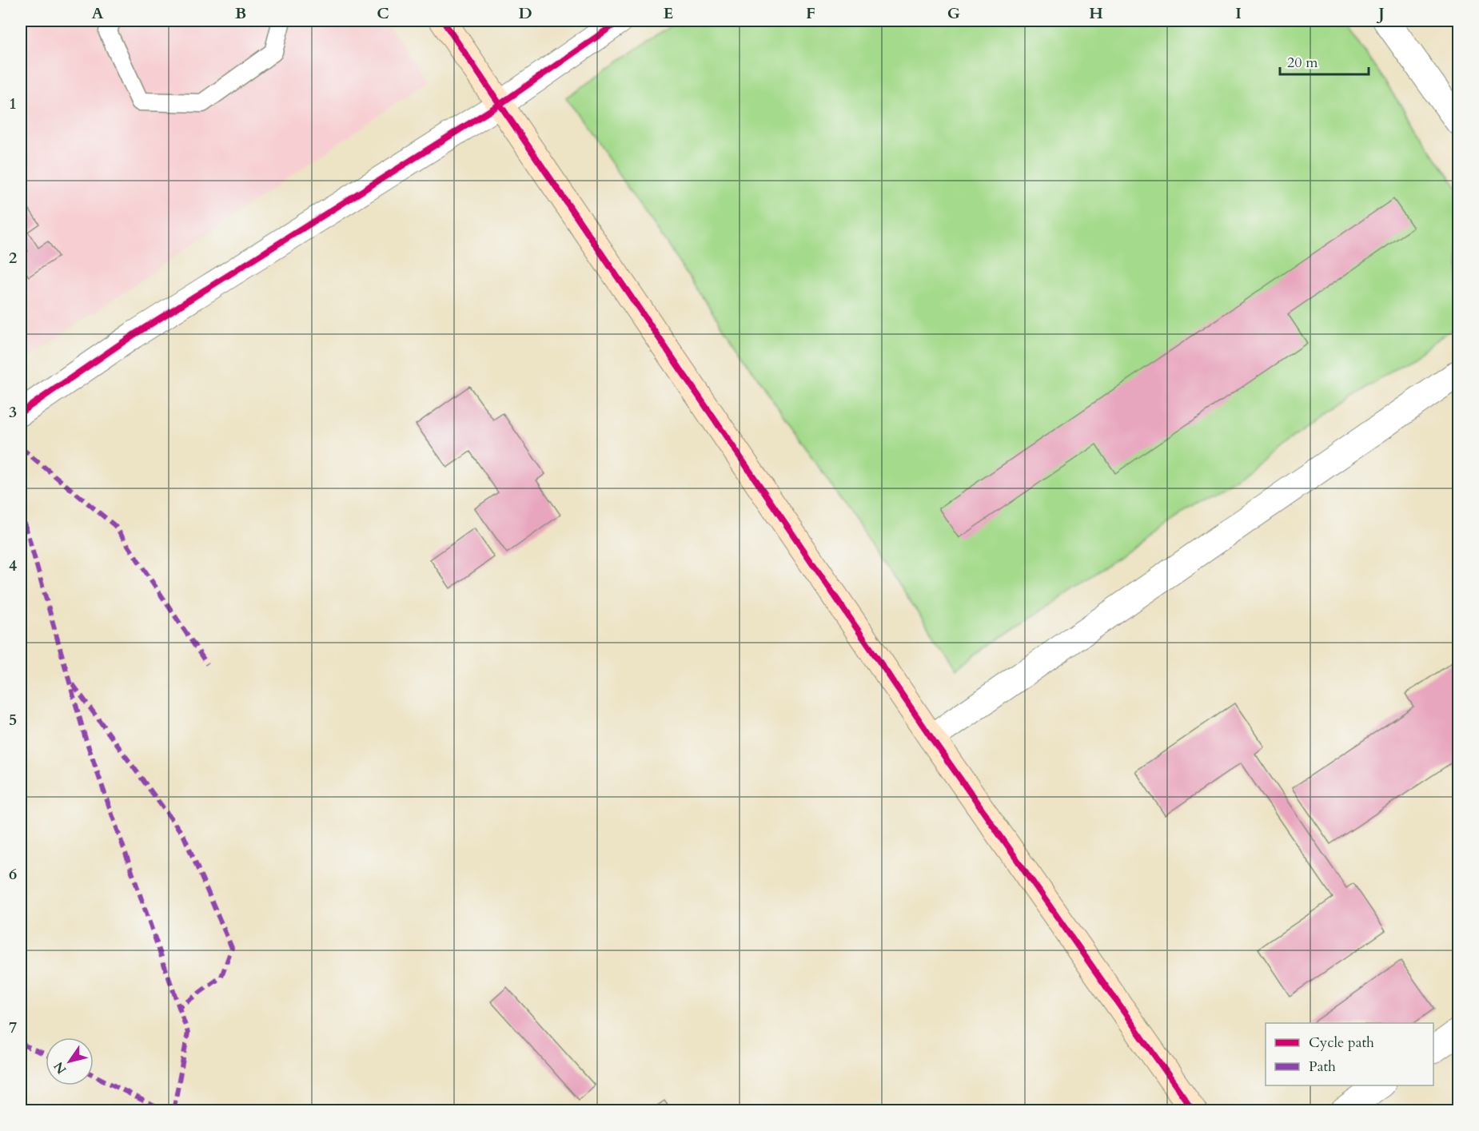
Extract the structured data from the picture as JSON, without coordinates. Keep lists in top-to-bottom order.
{
  "legend": ["Cycle path", "Path"],
  "scale_bar": "20 m",
  "north": "bottom left",
  "grid": {
    "columns": [
      "A",
      "B",
      "C",
      "D",
      "E",
      "F",
      "G",
      "H",
      "I",
      "J"
    ],
    "rows": [
      "1",
      "2",
      "3",
      "4",
      "5",
      "6",
      "7"
    ]
  }
}
